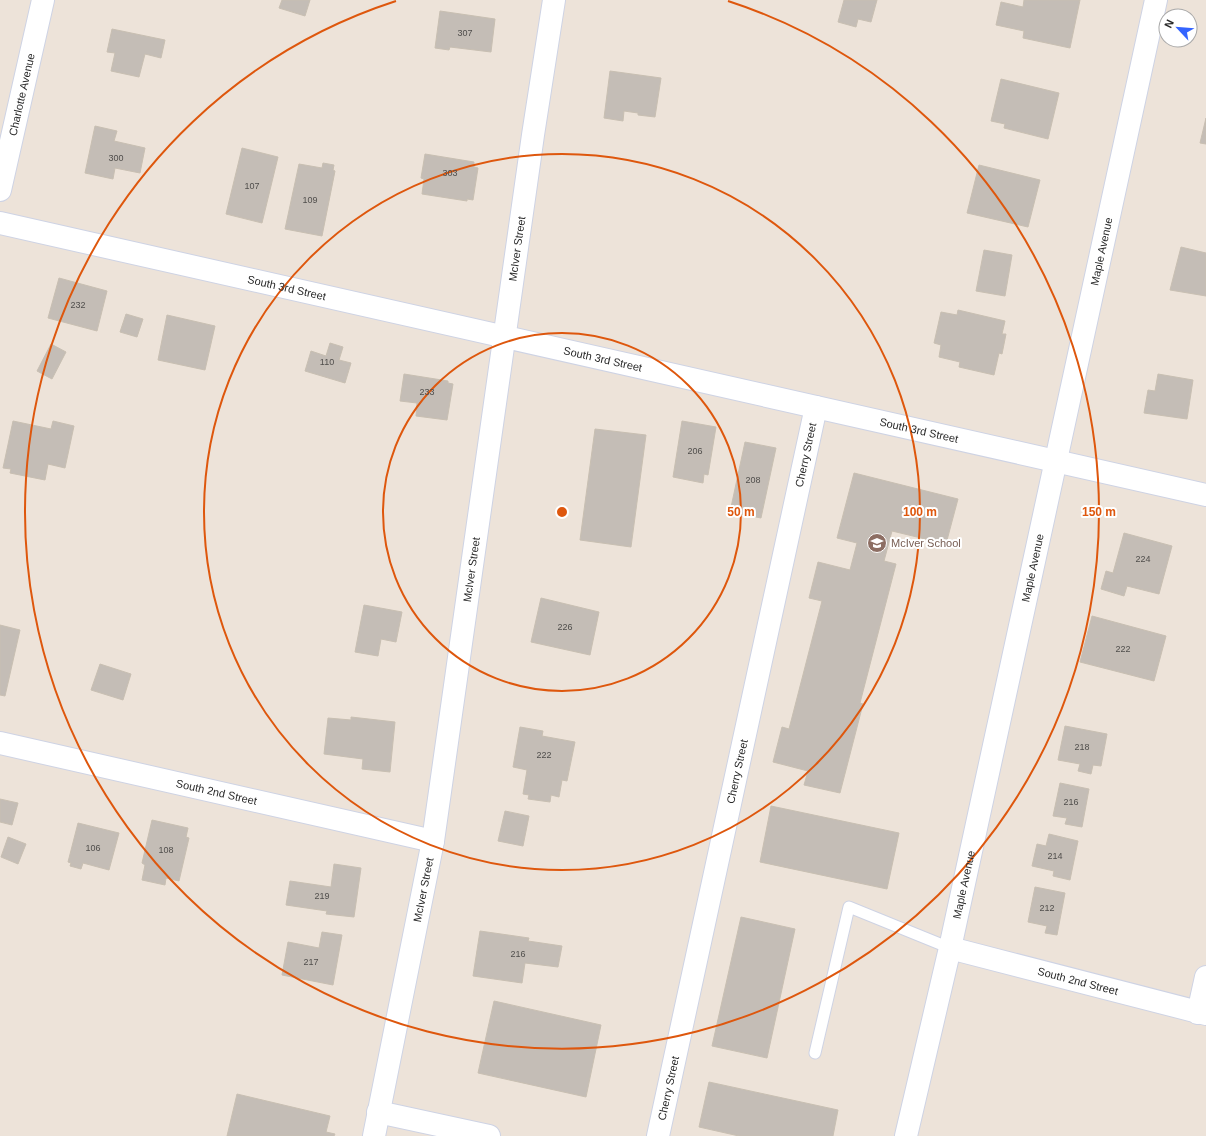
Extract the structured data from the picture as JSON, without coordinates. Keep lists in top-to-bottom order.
{
  "streets": {
    "street": [
      "Charlotte Avenue",
      "McIver Street",
      "Maple Avenue",
      "South 3rd Street",
      "Cherry Street",
      "South 2nd Street"
    ]
  },
  "crossings": [
    ["McIver Street", "South 3rd Street"],
    ["McIver Street", "South 2nd Street"],
    ["Maple Avenue", "South 3rd Street"],
    ["Maple Avenue", "South 2nd Street"],
    ["South 3rd Street", "Cherry Street"]
  ],
  "places": {
    "school or university": ["McIver School"]
  },
  "house_numbers": [
    "307",
    "300",
    "303",
    "107",
    "109",
    "232",
    "110",
    "233",
    "206",
    "208",
    "224",
    "226",
    "222",
    "218",
    "222",
    "216",
    "106",
    "108",
    "214",
    "219",
    "212",
    "216",
    "217"
  ],
  "north": "top left",
  "rings": ["50 m", "100 m", "150 m"]
}
